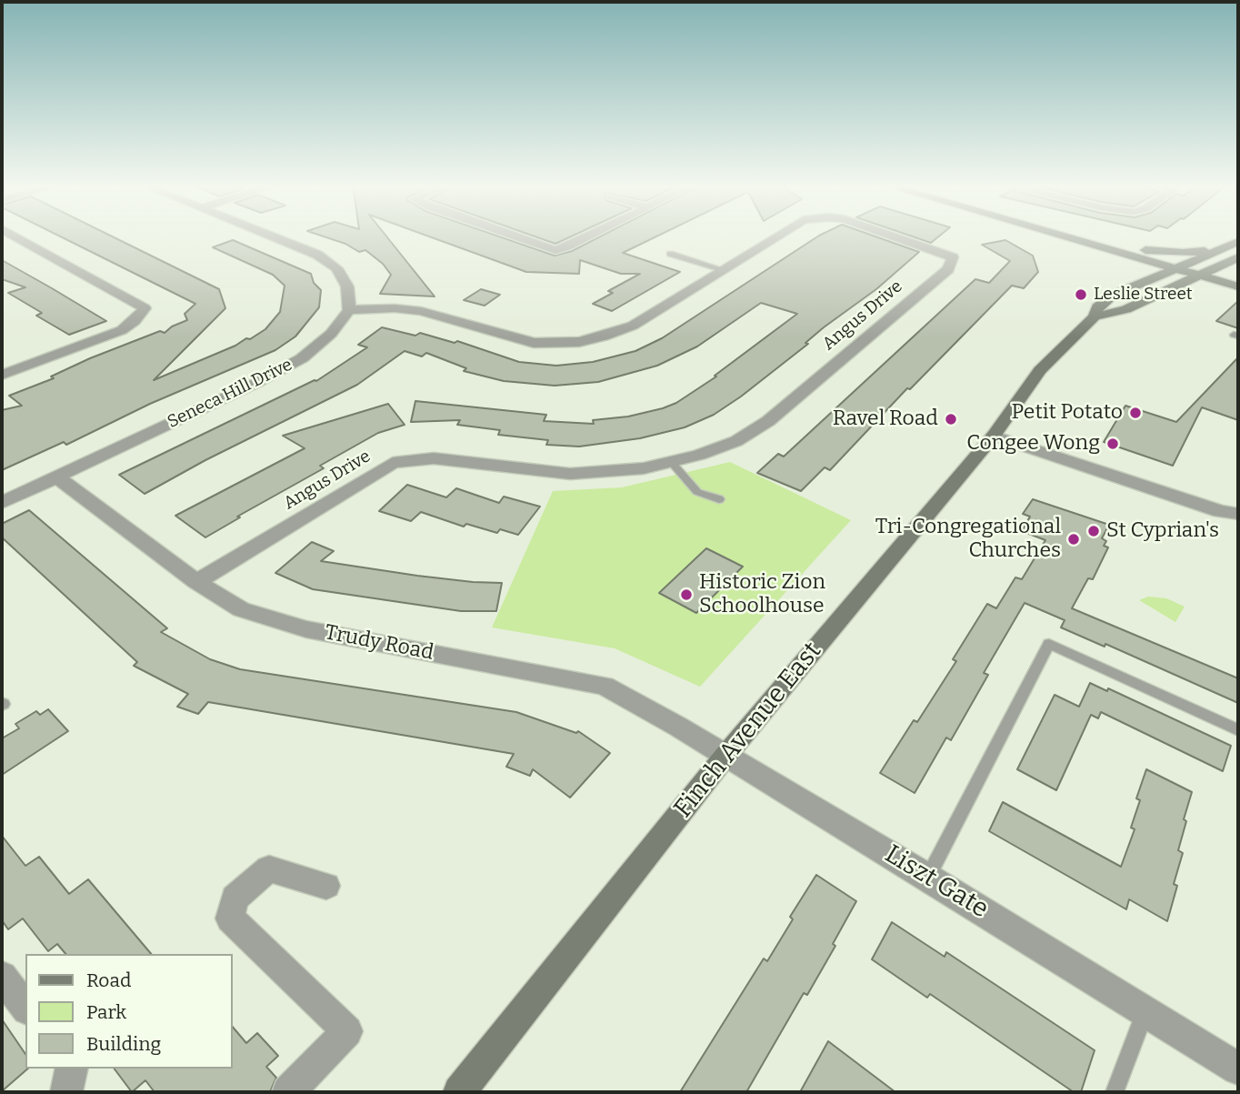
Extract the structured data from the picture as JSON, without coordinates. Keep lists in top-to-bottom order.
{
  "streets": {
    "main road": ["Finch Avenue East"],
    "street": [
      "Angus Drive",
      "Seneca Hill Drive",
      "Trudy Road",
      "Liszt Gate"
    ]
  },
  "crossings": [
    ["Angus Drive", "Seneca Hill Drive"],
    ["Angus Drive", "Trudy Road"],
    ["Seneca Hill Drive", "Trudy Road"],
    ["Trudy Road", "Finch Avenue East"],
    ["Trudy Road", "Liszt Gate"],
    ["Finch Avenue East", "Liszt Gate"]
  ],
  "places": [
    "Leslie Street",
    "Petit Potato",
    "Ravel Road",
    "Congee Wong",
    "St Cyprian's",
    "Tri-Congregational Churches",
    "Historic Zion Schoolhouse"
  ],
  "legend": ["Road", "Park", "Building"]
}
